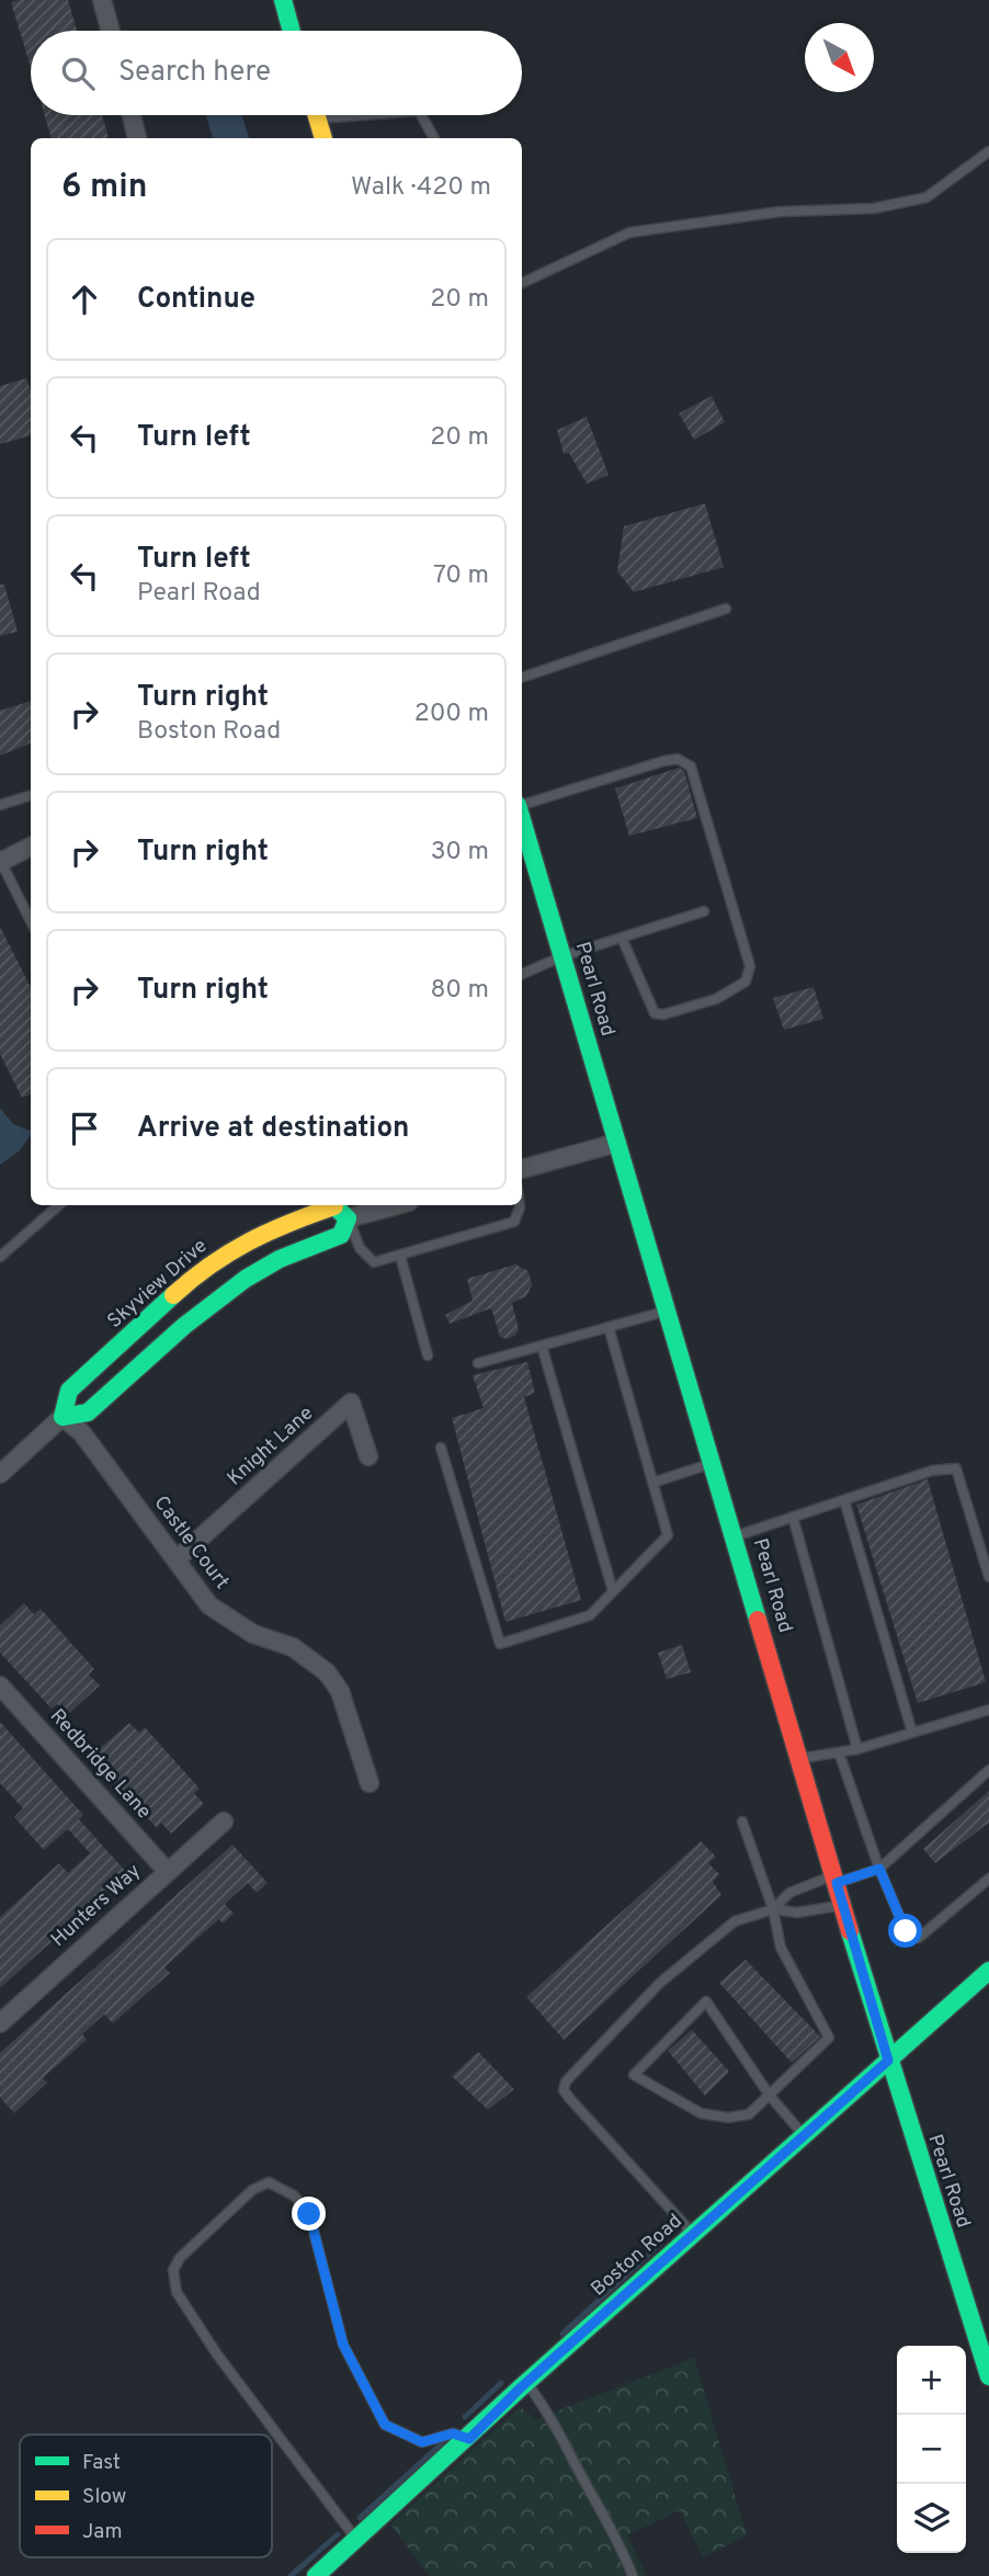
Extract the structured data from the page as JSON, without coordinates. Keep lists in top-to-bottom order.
{
  "streets": {
    "main road": ["Pearl Road", "Skyview Drive", "Boston Road"],
    "street": [
      "Knight Lane",
      "Castle Court",
      "Redbridge Lane",
      "Hunters Way"
    ]
  },
  "crossings": [
    ["Pearl Road", "Boston Road"],
    ["Skyview Drive", "Castle Court"],
    ["Knight Lane", "Castle Court"],
    ["Redbridge Lane", "Hunters Way"]
  ],
  "legend": ["Fast", "Slow", "Jam"],
  "north": "bottom right",
  "page": {
    "search": "Search here",
    "heading": ["6 min", "Walk · 420 m"],
    "list": [
      ["Continue", "20 m"],
      ["Turn left", "20 m"],
      ["Turn left", "Pearl Road", "70 m"],
      ["Turn right", "Boston Road", "200 m"],
      ["Turn right", "30 m"],
      ["Turn right", "80 m"],
      "Arrive at destination"
    ],
    "map_buttons": ["+", "−"]
  }
}
